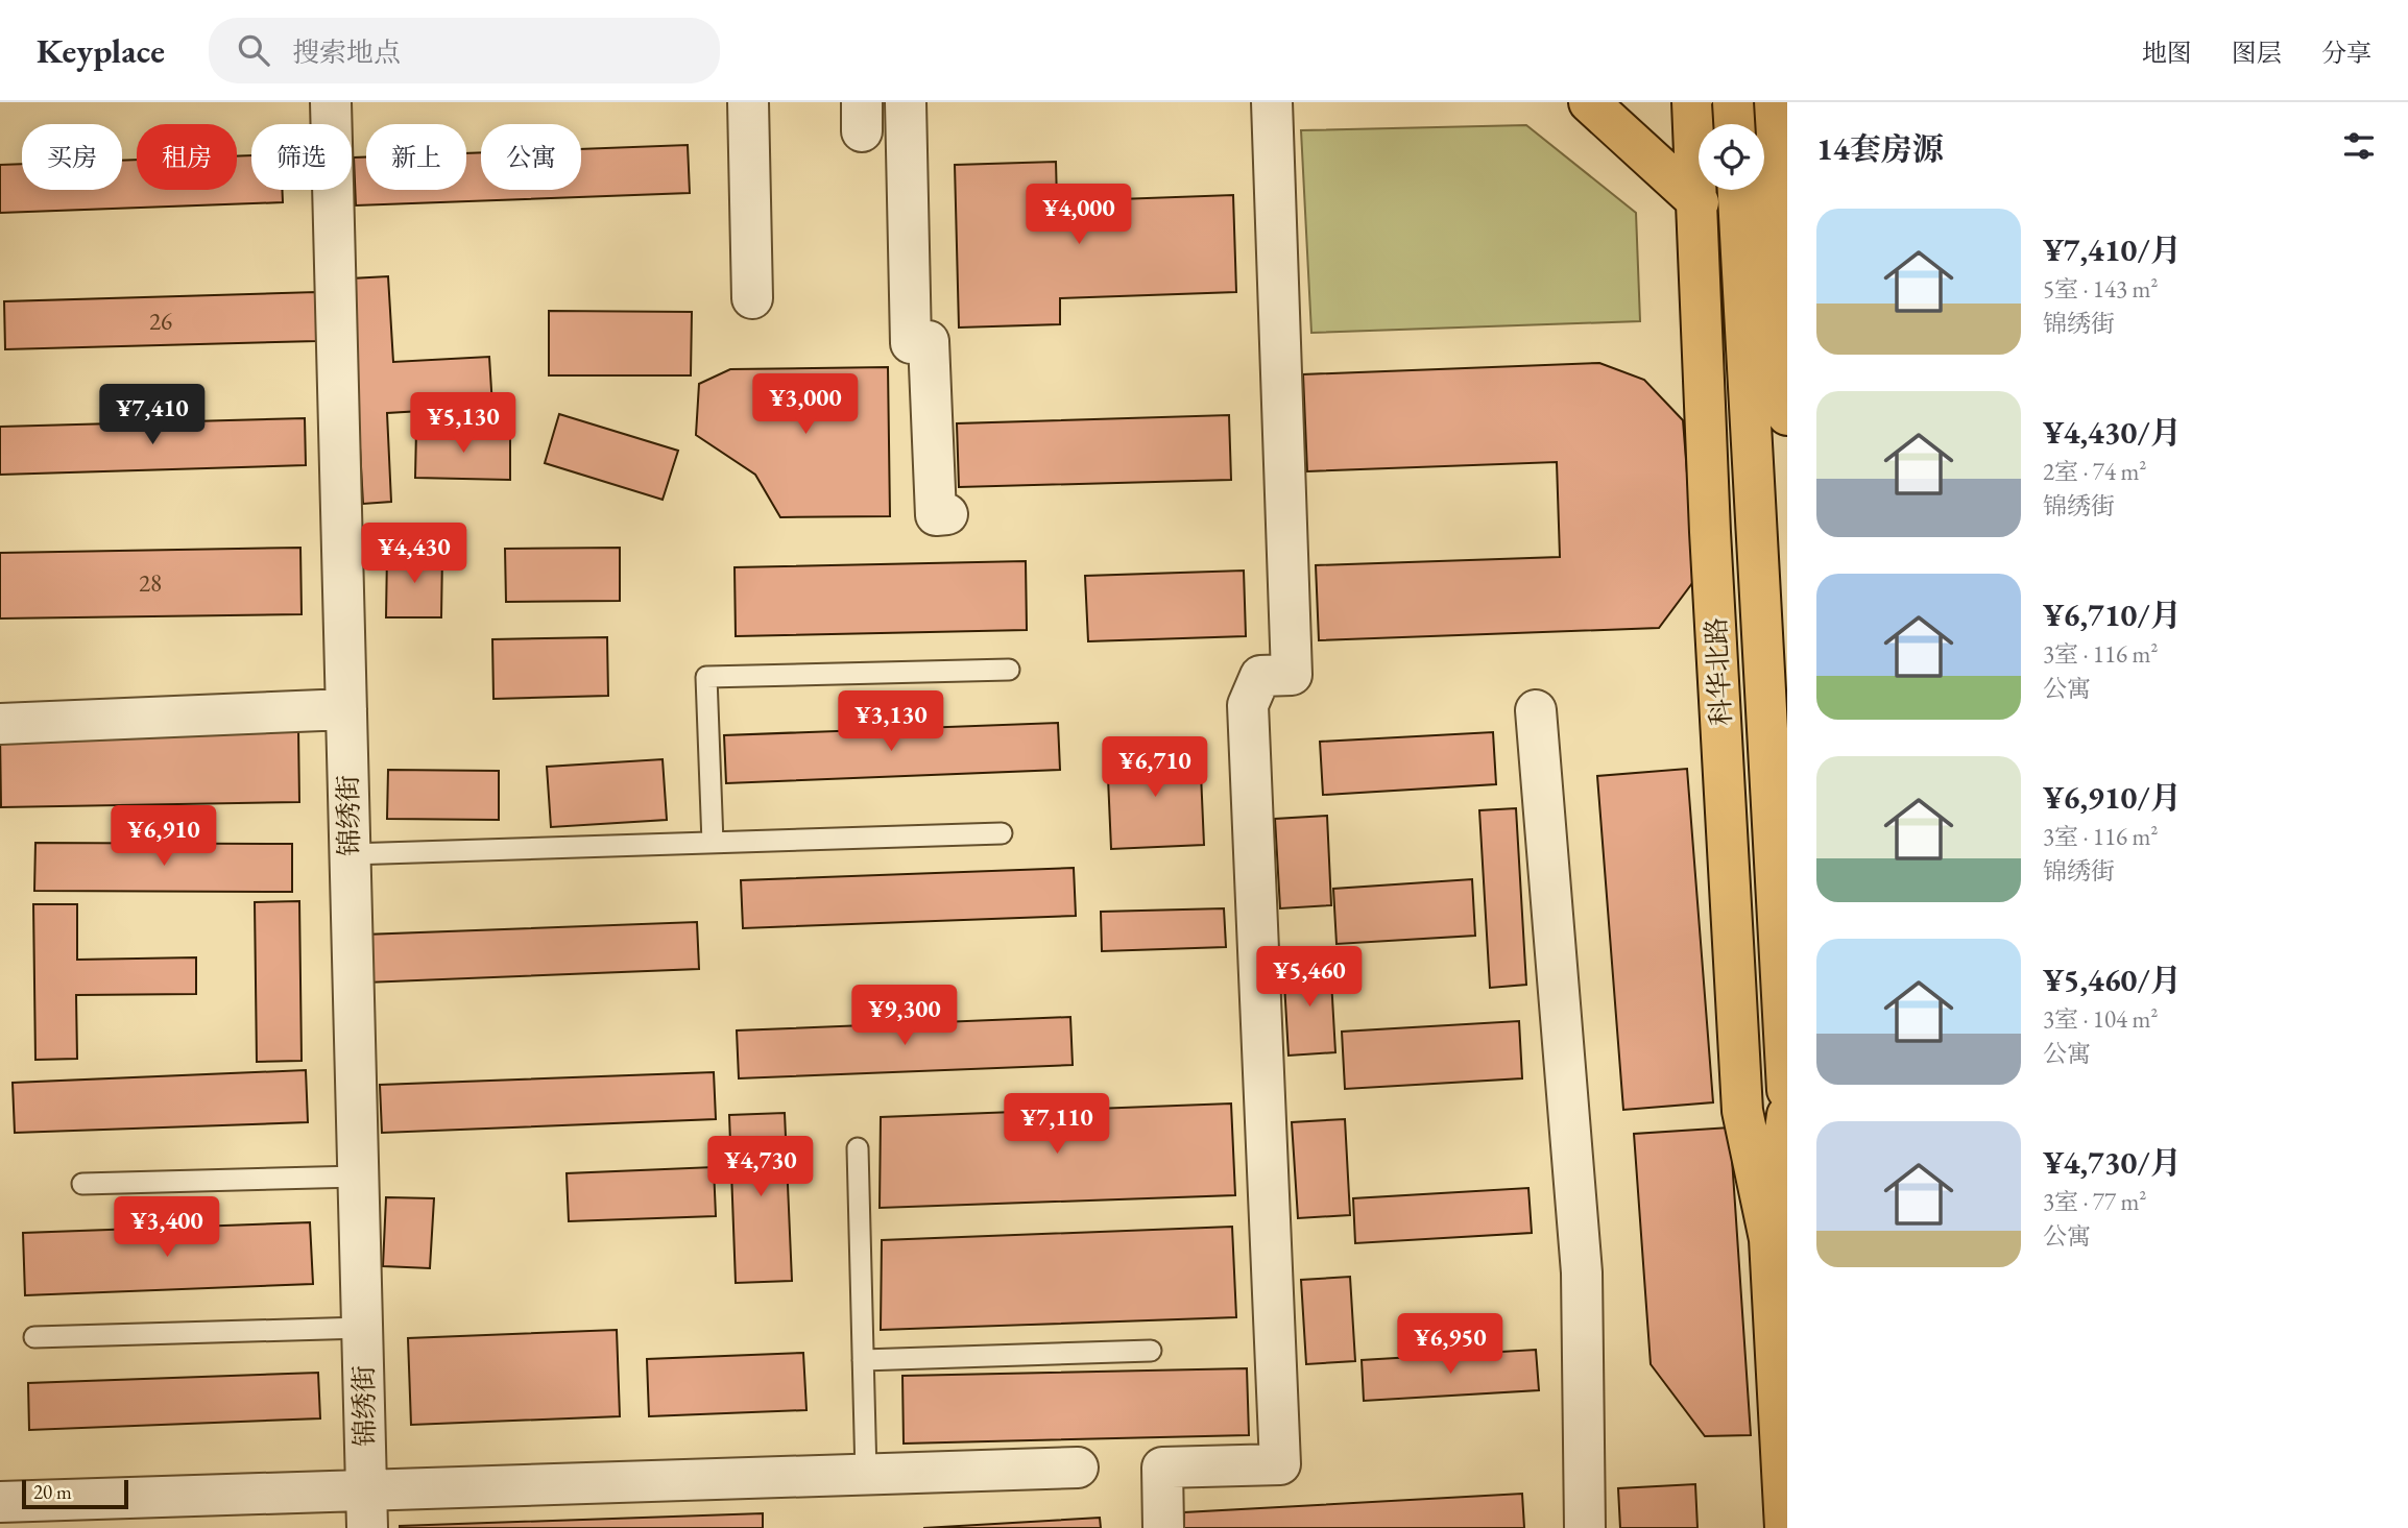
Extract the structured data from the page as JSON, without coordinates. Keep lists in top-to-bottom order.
{
  "streets": {
    "main road": ["科华北路"],
    "street": ["锦绣街"]
  },
  "house_numbers": ["26", "28"],
  "scale_bar": "20 m",
  "page": {
    "header": "Keyplace",
    "search": "搜索地点",
    "nav": ["地图", "图层", "分享"],
    "heading": "14套房源",
    "chip": [
      "买房",
      "租房",
      "筛选",
      "新上",
      "公寓"
    ],
    "price": [
      "¥4,000",
      "¥3,000",
      "¥7,410",
      "¥5,130",
      "¥4,430",
      "¥3,130",
      "¥6,710",
      "¥6,910",
      "¥5,460",
      "¥9,300",
      "¥7,110",
      "¥4,730",
      "¥3,400",
      "¥6,950"
    ],
    "list": [
      {
        "name": "¥7,410/月",
        "note": "5室 · 143 m² · 锦绣街"
      },
      {
        "name": "¥4,430/月",
        "note": "2室 · 74 m² · 锦绣街"
      },
      {
        "name": "¥6,710/月",
        "note": "3室 · 116 m² · 公寓"
      },
      {
        "name": "¥6,910/月",
        "note": "3室 · 116 m² · 锦绣街"
      },
      {
        "name": "¥5,460/月",
        "note": "3室 · 104 m² · 公寓"
      },
      {
        "name": "¥4,730/月",
        "note": "3室 · 77 m² · 公寓"
      }
    ],
    "scale": "20 m"
  }
}
